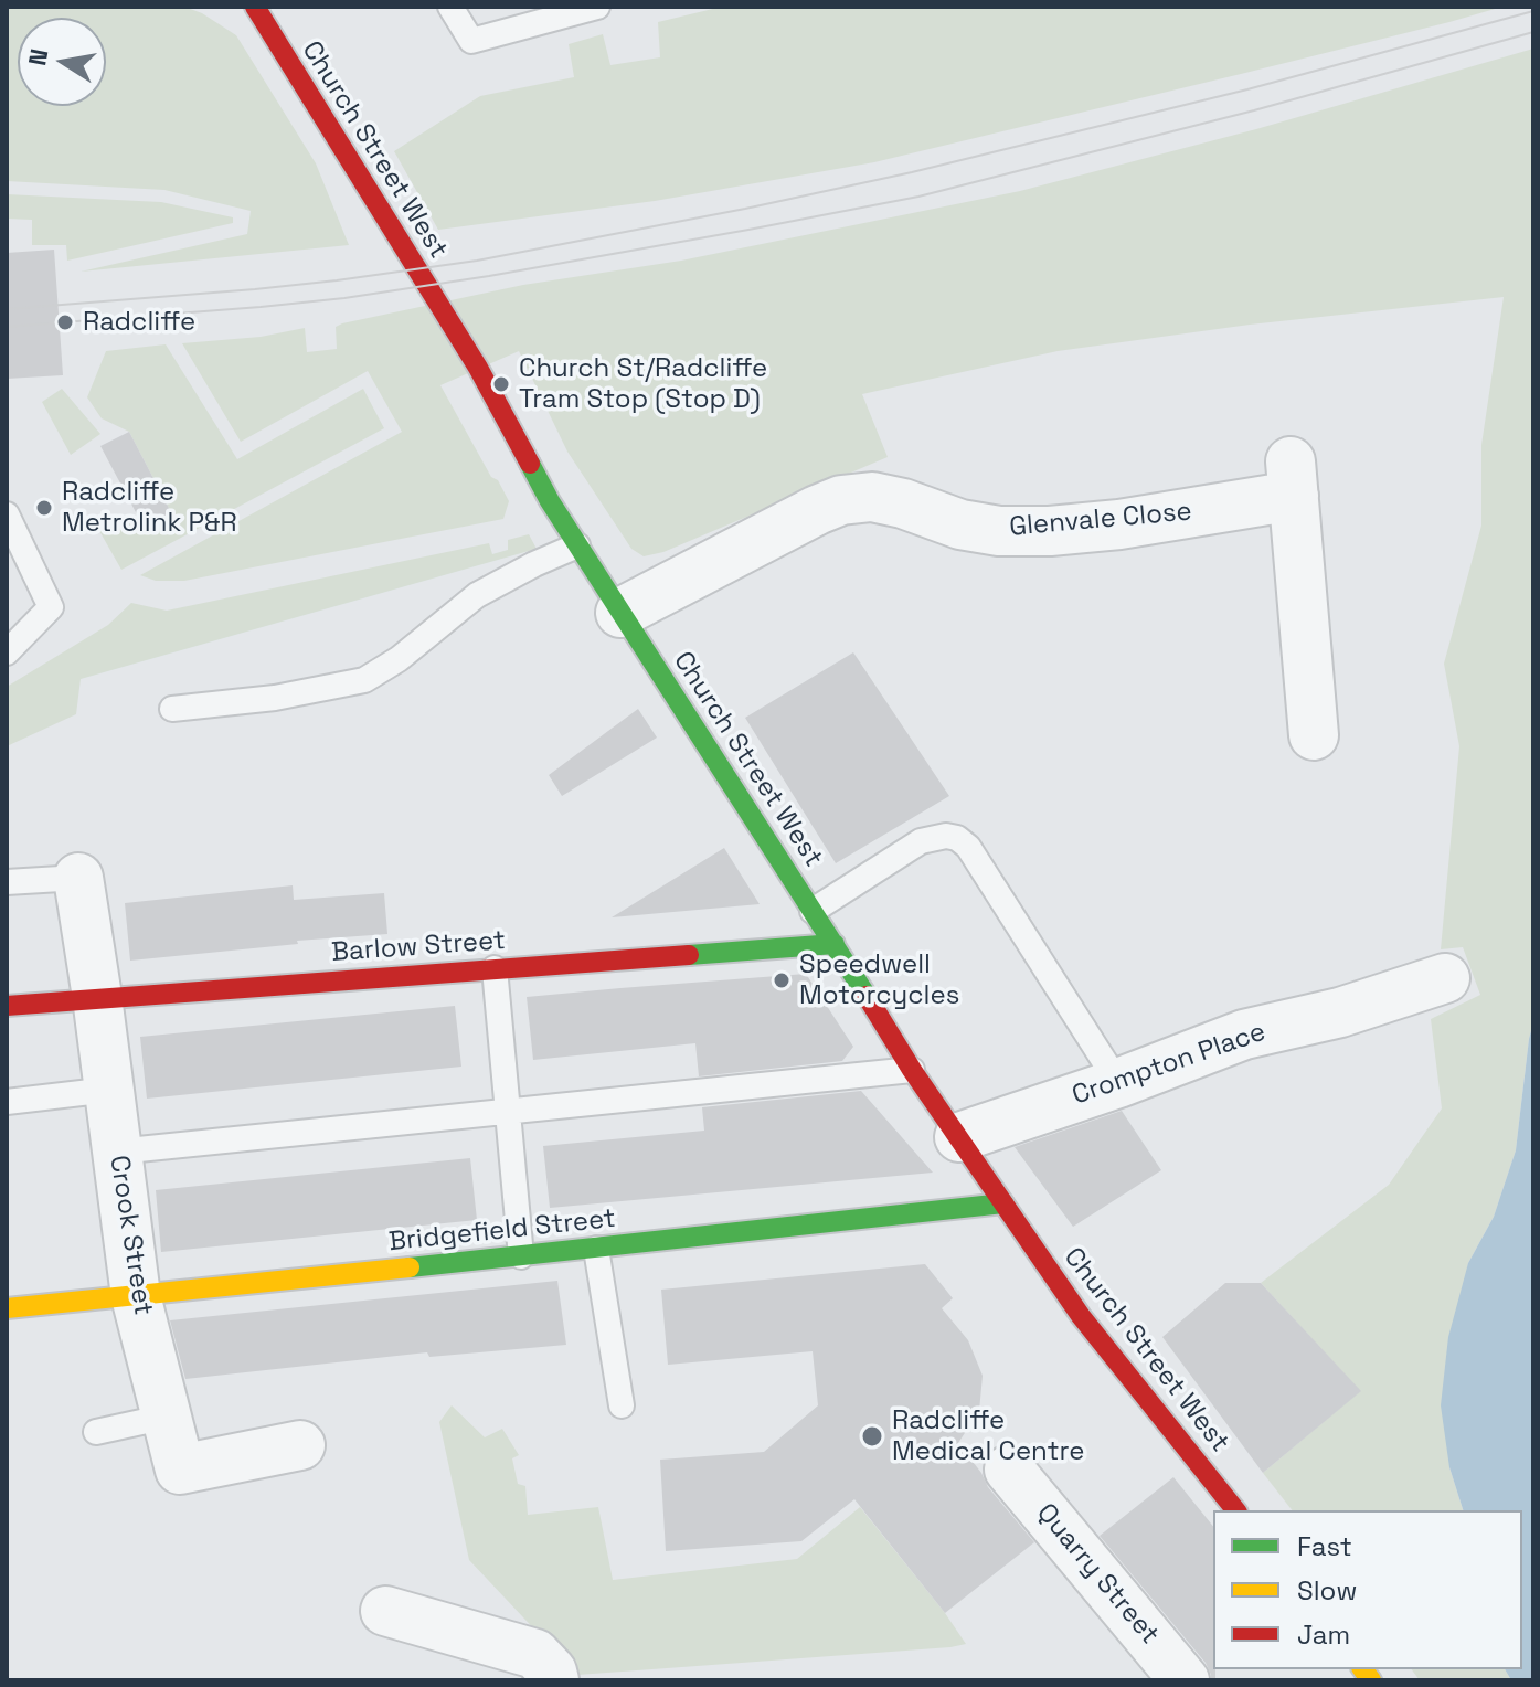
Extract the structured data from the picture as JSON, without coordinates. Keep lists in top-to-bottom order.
{
  "streets": {
    "street": [
      "Church Street West",
      "Glenvale Close",
      "Barlow Street",
      "Crompton Place",
      "Bridgefield Street",
      "Crook Street",
      "Quarry Street"
    ]
  },
  "crossings": [
    ["Church Street West", "Glenvale Close"],
    ["Church Street West", "Barlow Street"],
    ["Church Street West", "Crompton Place"],
    ["Church Street West", "Bridgefield Street"],
    ["Barlow Street", "Crook Street"],
    ["Bridgefield Street", "Crook Street"]
  ],
  "places": [
    "Radcliffe",
    "Church St/Radcliffe Tram Stop (Stop D)",
    "Radcliffe Metrolink P&R",
    "Speedwell Motorcycles",
    "Radcliffe Medical Centre"
  ],
  "legend": ["Fast", "Slow", "Jam"],
  "north": "left"
}
